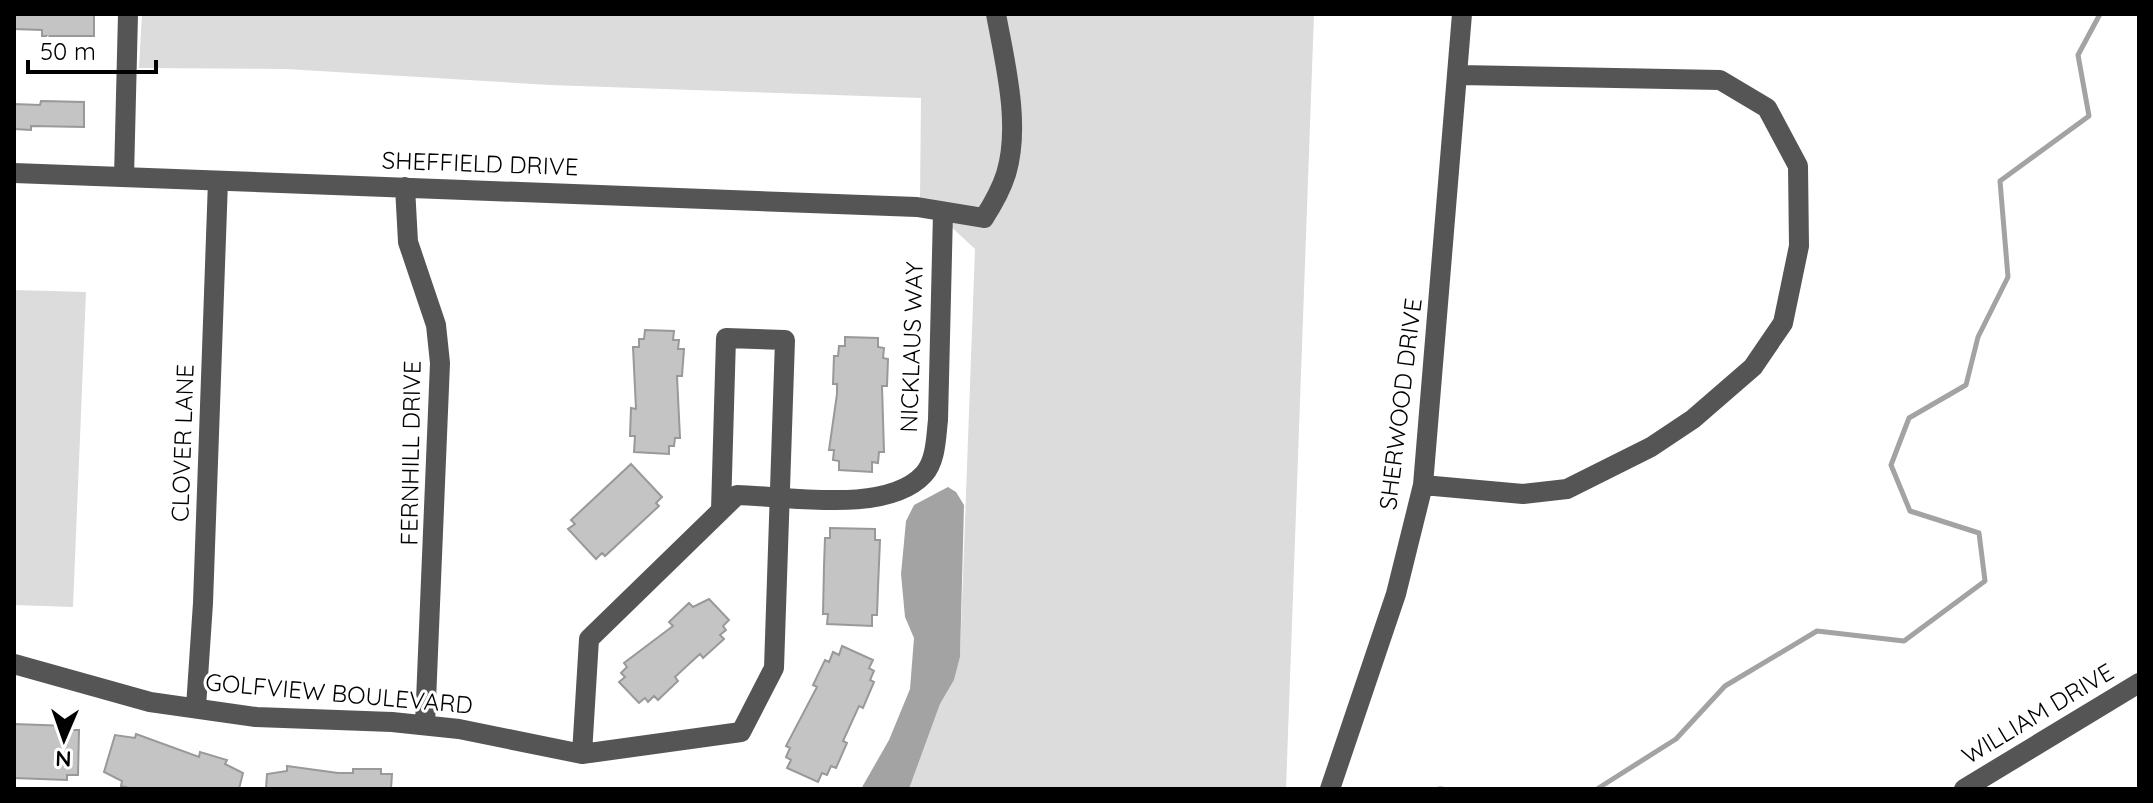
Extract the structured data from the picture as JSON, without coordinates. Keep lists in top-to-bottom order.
{
  "streets": {
    "street": [
      "SHEFFIELD DRIVE",
      "NICKLAUS WAY",
      "SHERWOOD DRIVE",
      "CLOVER LANE",
      "FERNHILL DRIVE",
      "GOLFVIEW BOULEVARD",
      "WILLIAM DRIVE"
    ]
  },
  "crossings": [
    ["SHEFFIELD DRIVE", "NICKLAUS WAY"],
    ["SHEFFIELD DRIVE", "CLOVER LANE"],
    ["SHEFFIELD DRIVE", "FERNHILL DRIVE"],
    ["NICKLAUS WAY", "GOLFVIEW BOULEVARD"],
    ["CLOVER LANE", "GOLFVIEW BOULEVARD"],
    ["FERNHILL DRIVE", "GOLFVIEW BOULEVARD"]
  ],
  "scale_bar": "50 m",
  "north": "bottom"
}
